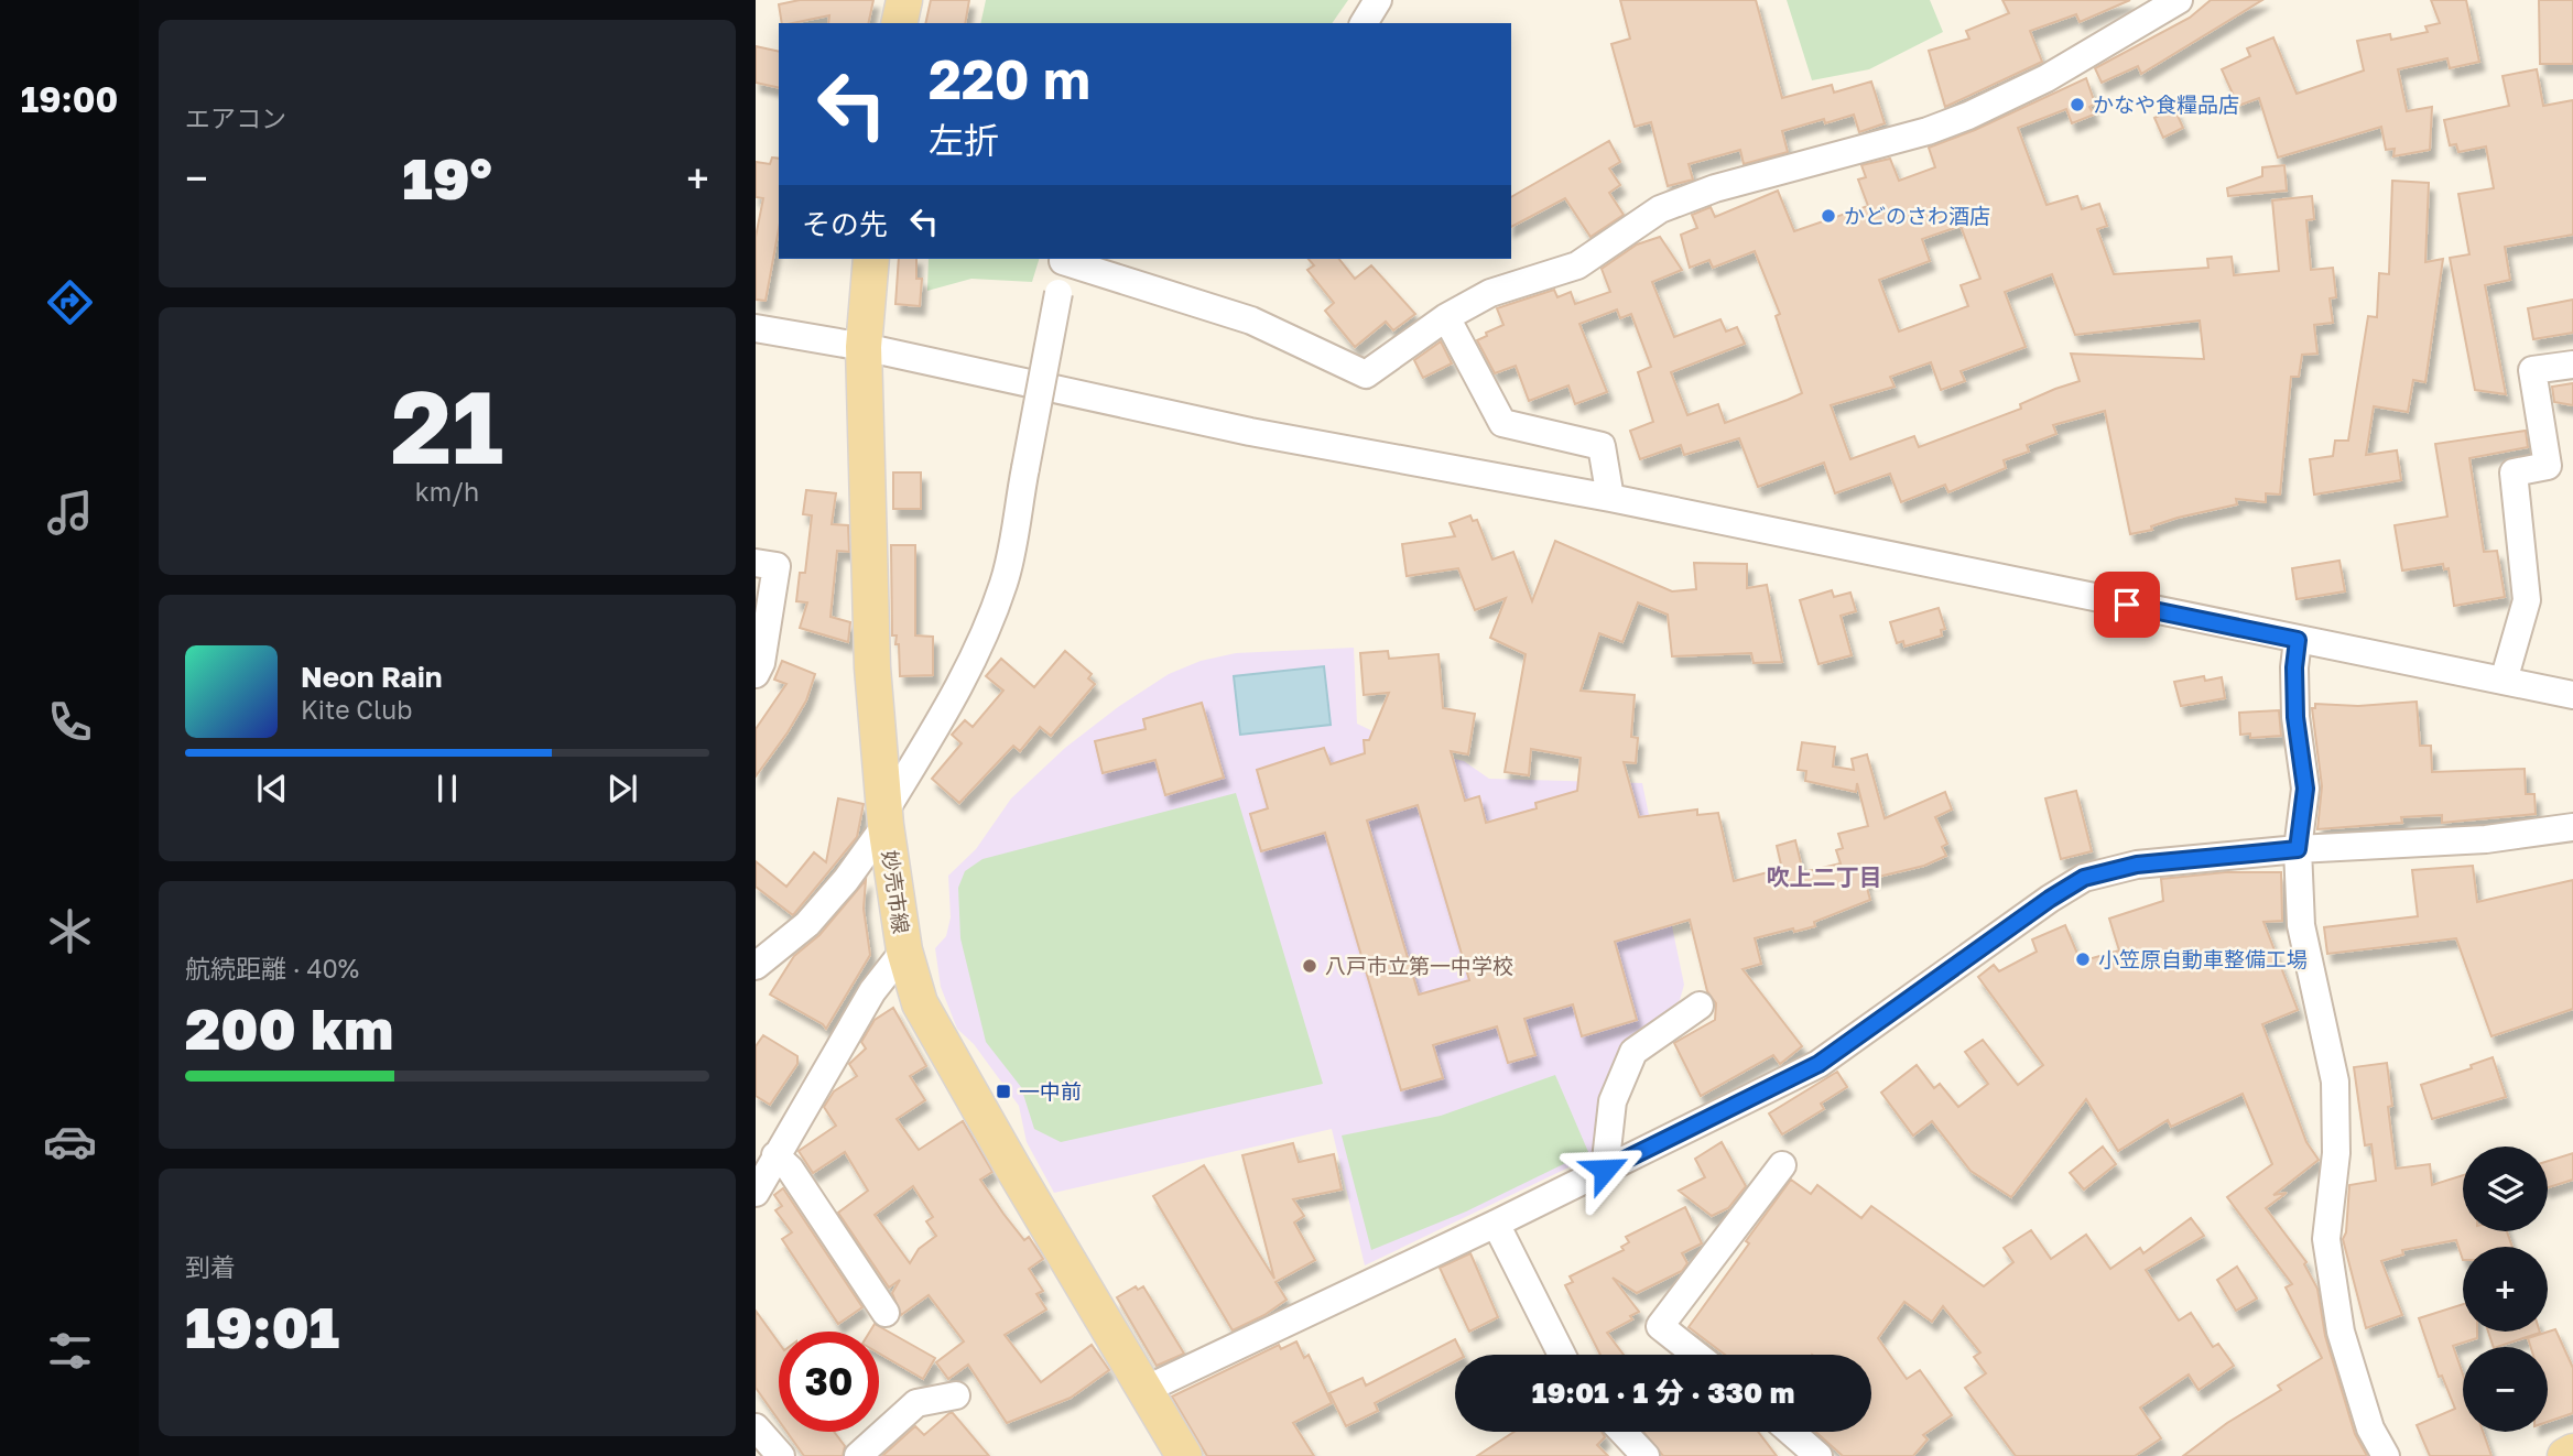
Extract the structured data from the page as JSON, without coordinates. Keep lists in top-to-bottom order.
{
  "streets": {
    "main road": ["妙売市線"]
  },
  "districts": ["吹上二丁目"],
  "places": {
    "other": [
      "かなや食糧品店",
      "かどのさわ酒店",
      "小笠原自動車整備工場",
      "八戸市立第一中学校"
    ],
    "transit": ["一中前"]
  },
  "page": {
    "tabs": "19:00",
    "tile": [
      "エアコン",
      ["21", "km/h"],
      ["航続距離 · 40%", "200 km"],
      ["到着", "19:01"]
    ],
    "turn": ["220 m", "左折"],
    "heat": ["−", "19°", "+"],
    "then": "その先",
    "song": ["Neon Rain", "Kite Club"],
    "map_buttons": ["+", "−"],
    "limit": "30",
    "trip": "19:01 · 1 分 · 330 m"
  }
}
